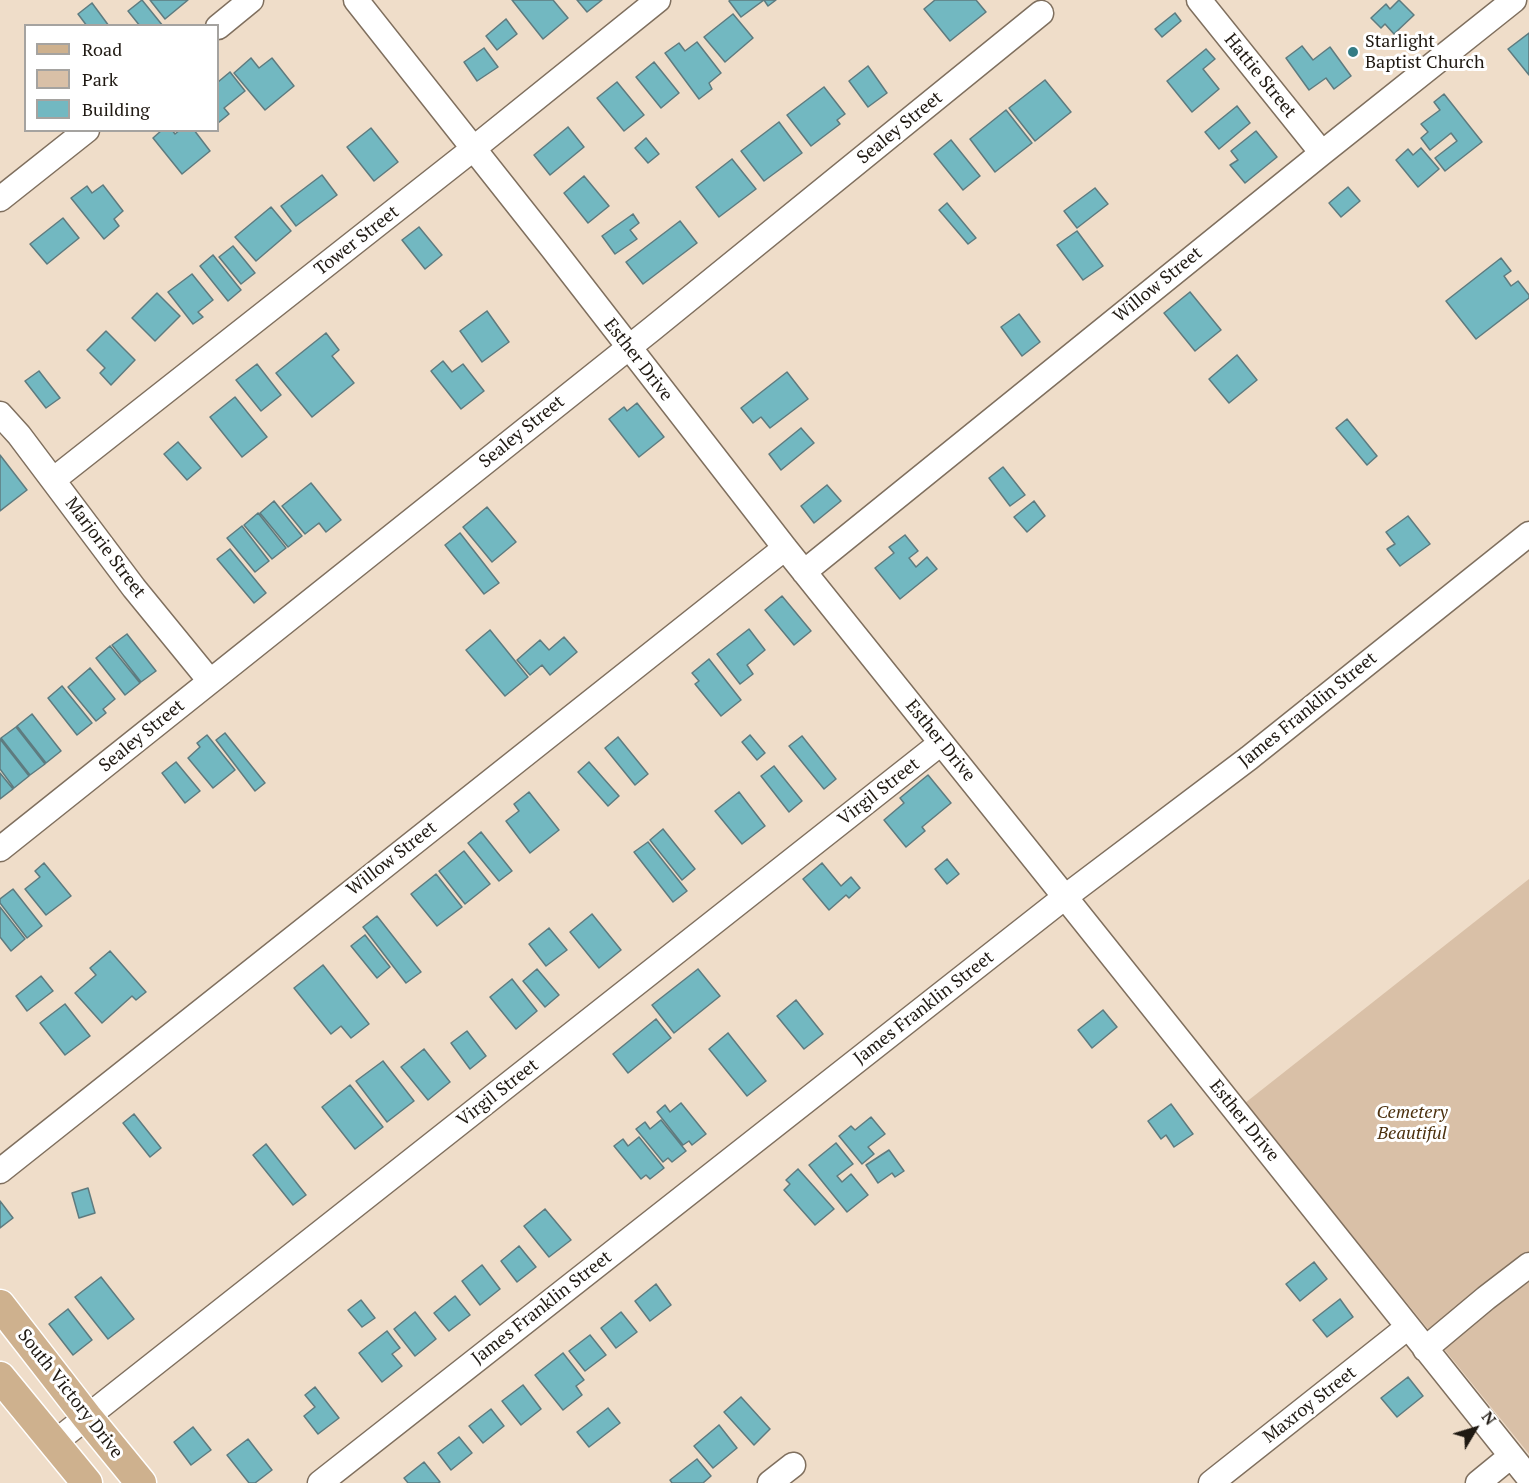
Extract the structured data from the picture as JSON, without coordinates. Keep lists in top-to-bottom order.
{
  "streets": {
    "main road": ["South Victory Drive"],
    "street": [
      "Hattie Street",
      "Sealey Street",
      "Tower Street",
      "Willow Street",
      "Esther Drive",
      "Marjorie Street",
      "James Franklin Street",
      "Virgil Street",
      "Maxroy Street"
    ]
  },
  "crossings": [
    ["Hattie Street", "Willow Street"],
    ["Sealey Street", "Esther Drive"],
    ["Sealey Street", "Marjorie Street"],
    ["Tower Street", "Esther Drive"],
    ["Tower Street", "Marjorie Street"],
    ["Willow Street", "Esther Drive"],
    ["Esther Drive", "James Franklin Street"],
    ["Esther Drive", "Virgil Street"],
    ["Esther Drive", "Maxroy Street"],
    ["Virgil Street", "South Victory Drive"]
  ],
  "parks": ["Cemetery Beautiful"],
  "places": ["Starlight Baptist Church"],
  "legend": ["Road", "Park", "Building"],
  "north": "top right"
}
